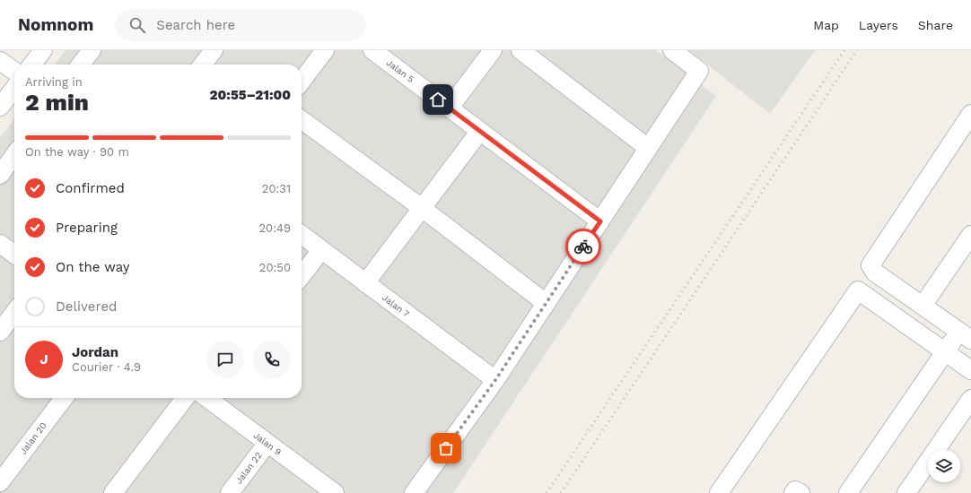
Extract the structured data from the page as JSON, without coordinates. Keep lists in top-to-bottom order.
{
  "streets": {
    "street": [
      "Jalan 5",
      "Jalan 7",
      "Jalan 20",
      "Jalan 9",
      "Jalan 22"
    ]
  },
  "crossings": [
    ["Jalan 9", "Jalan 22"]
  ],
  "page": {
    "header": "Nomnom",
    "search": "Search here",
    "nav": ["Map", "Layers", "Share"],
    "heading": ["2 min", "Arriving in", "20:55–21:00"],
    "panel": ["Jordan", "Courier · 4.9"],
    "bar": "On the way · 90 m",
    "list": [
      ["Confirmed", "20:31"],
      ["Preparing", "20:49"],
      ["On the way", "20:50"],
      "Delivered"
    ],
    "round": "J"
  }
}
